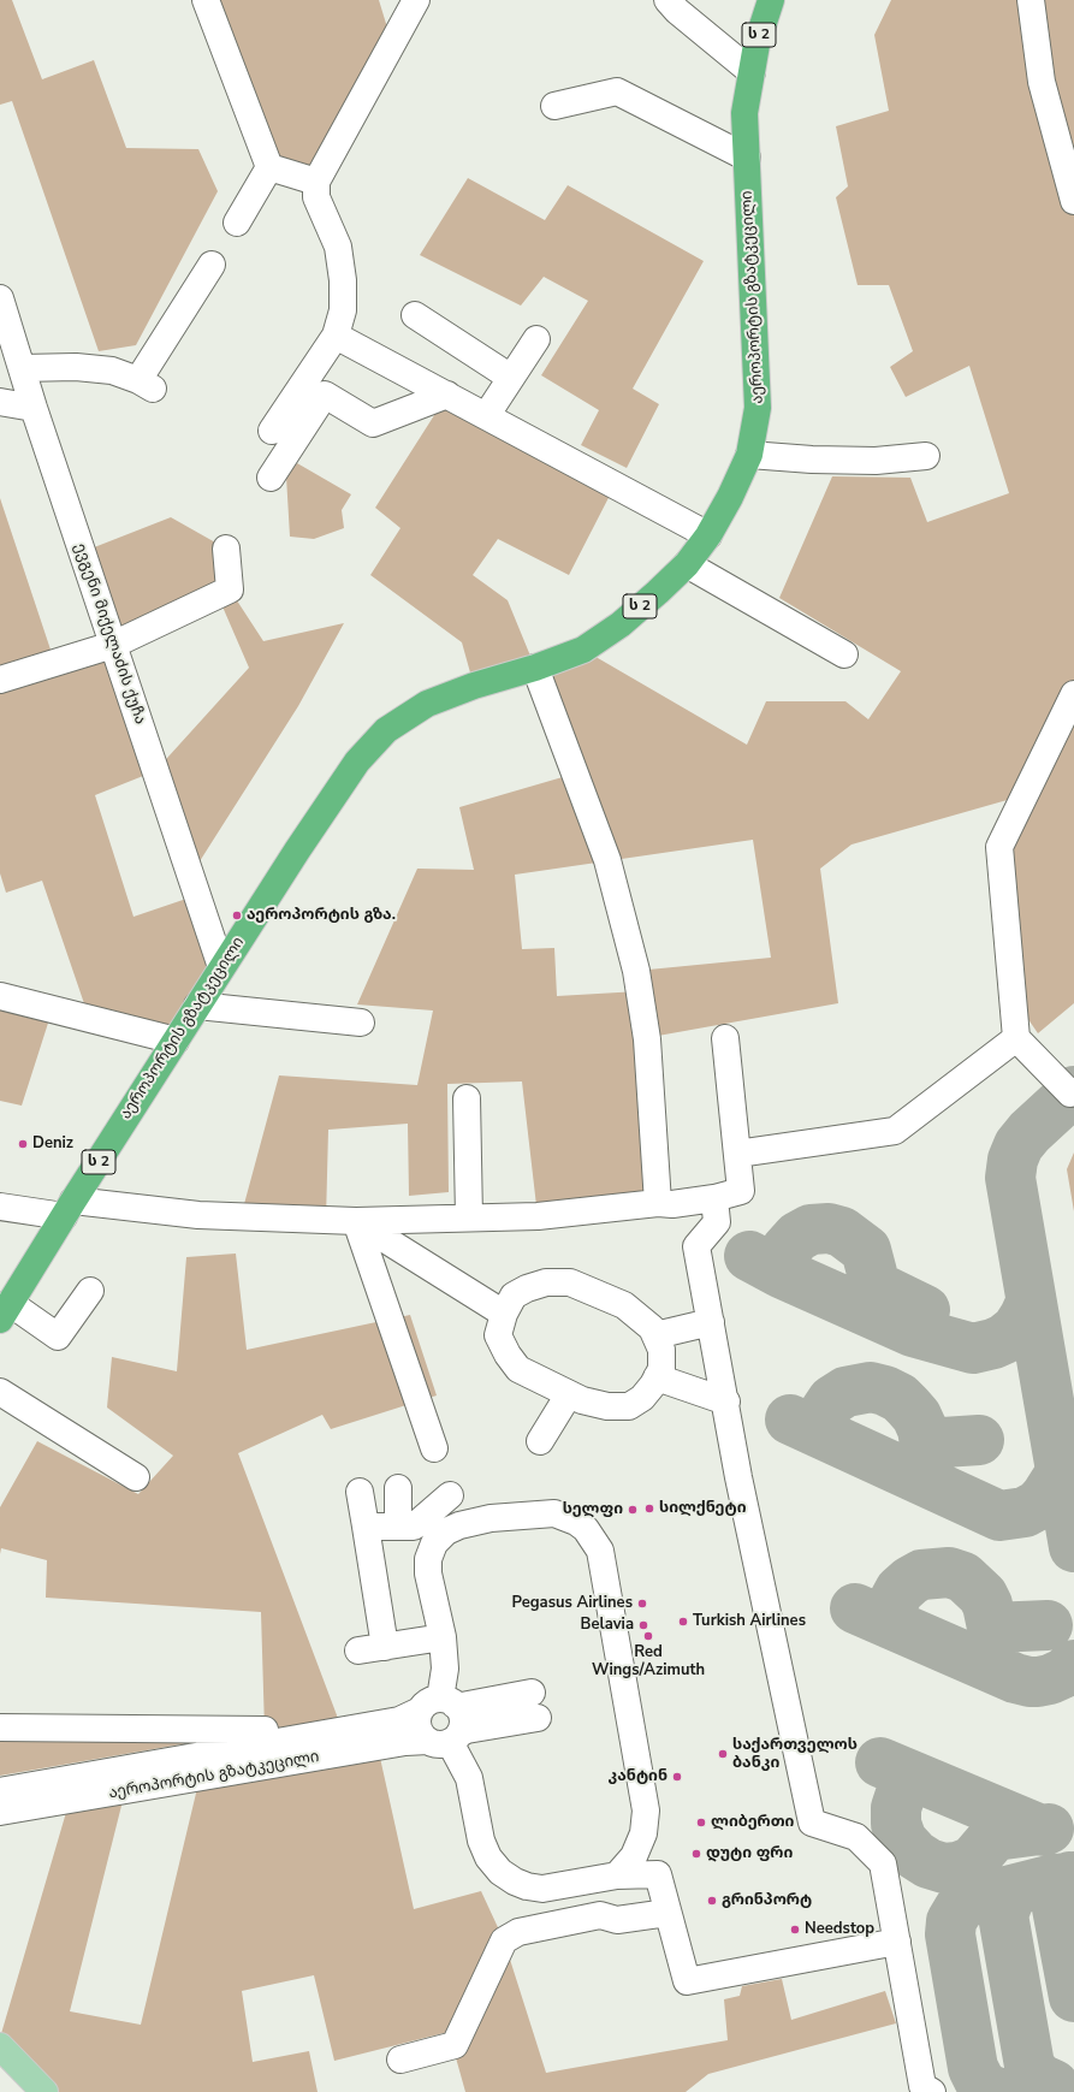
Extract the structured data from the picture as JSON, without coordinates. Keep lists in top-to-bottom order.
{
  "streets": {
    "highway": ["ს 2", "აეროპორტის გზატკეცილი"],
    "street": ["ევგენი მიქელაძის ქუჩა"]
  },
  "crossings": [
    ["აეროპორტის გზატკეცილი", "ევგენი მიქელაძის ქუჩა"]
  ],
  "places": [
    "აეროპორტის გზა.",
    "Deniz",
    "სილქნეტი",
    "სელფი",
    "Pegasus Airlines",
    "Turkish Airlines",
    "Belavia",
    "Red Wings/Azimuth",
    "საქართველოს ბანკი",
    "კანტინ",
    "ლიბერთი",
    "დუტი ფრი",
    "გრინპორტ",
    "Needstop"
  ]
}
